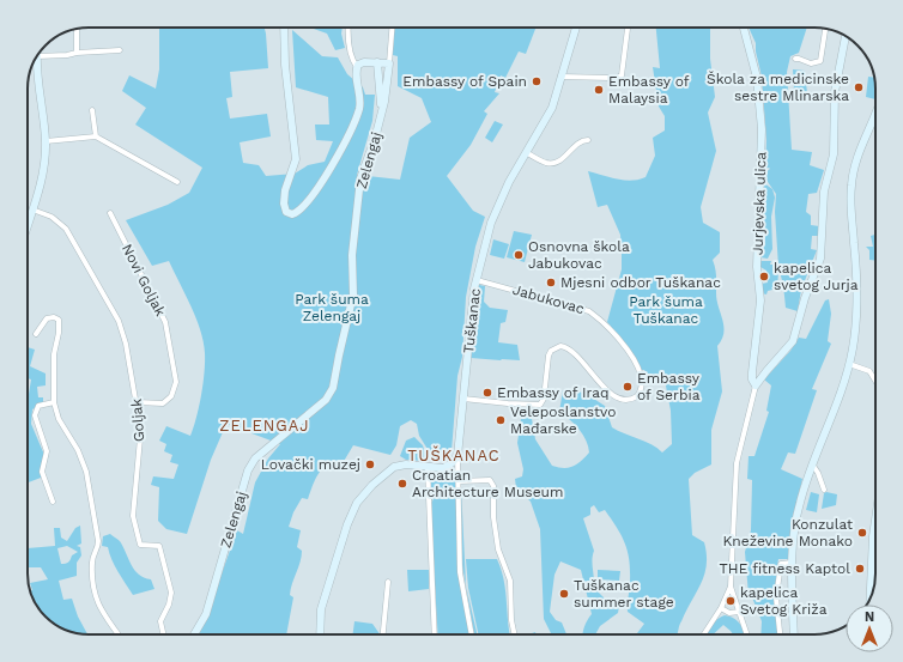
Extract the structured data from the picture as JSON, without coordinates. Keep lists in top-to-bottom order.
{
  "streets": {
    "street": [
      "Zelengaj",
      "Jurjevska ulica",
      "Novi Goljak",
      "Jabukovac",
      "Tuškanac",
      "Goljak"
    ]
  },
  "crossings": [
    ["Novi Goljak", "Goljak"],
    ["Jabukovac", "Tuškanac"]
  ],
  "districts": ["ZELENGAJ", "TUŠKANAC"],
  "parks": ["Park šuma Zelengaj", "Park šuma Tuškanac"],
  "places": [
    "Embassy of Spain",
    "Škola za medicinske sestre Mlinarska",
    "Embassy of Malaysia",
    "Osnovna škola Jabukovac",
    "kapelica svetog Jurja",
    "Mjesni odbor Tuškanac",
    "Embassy of Serbia",
    "Embassy of Iraq",
    "Veleposlanstvo Mađarske",
    "Lovački muzej",
    "Croatian Architecture Museum",
    "Konzulat Kneževine Monako",
    "THE fitness Kaptol",
    "Tuškanac summer stage",
    "kapelica Svetog Križa"
  ],
  "north": "top"
}
